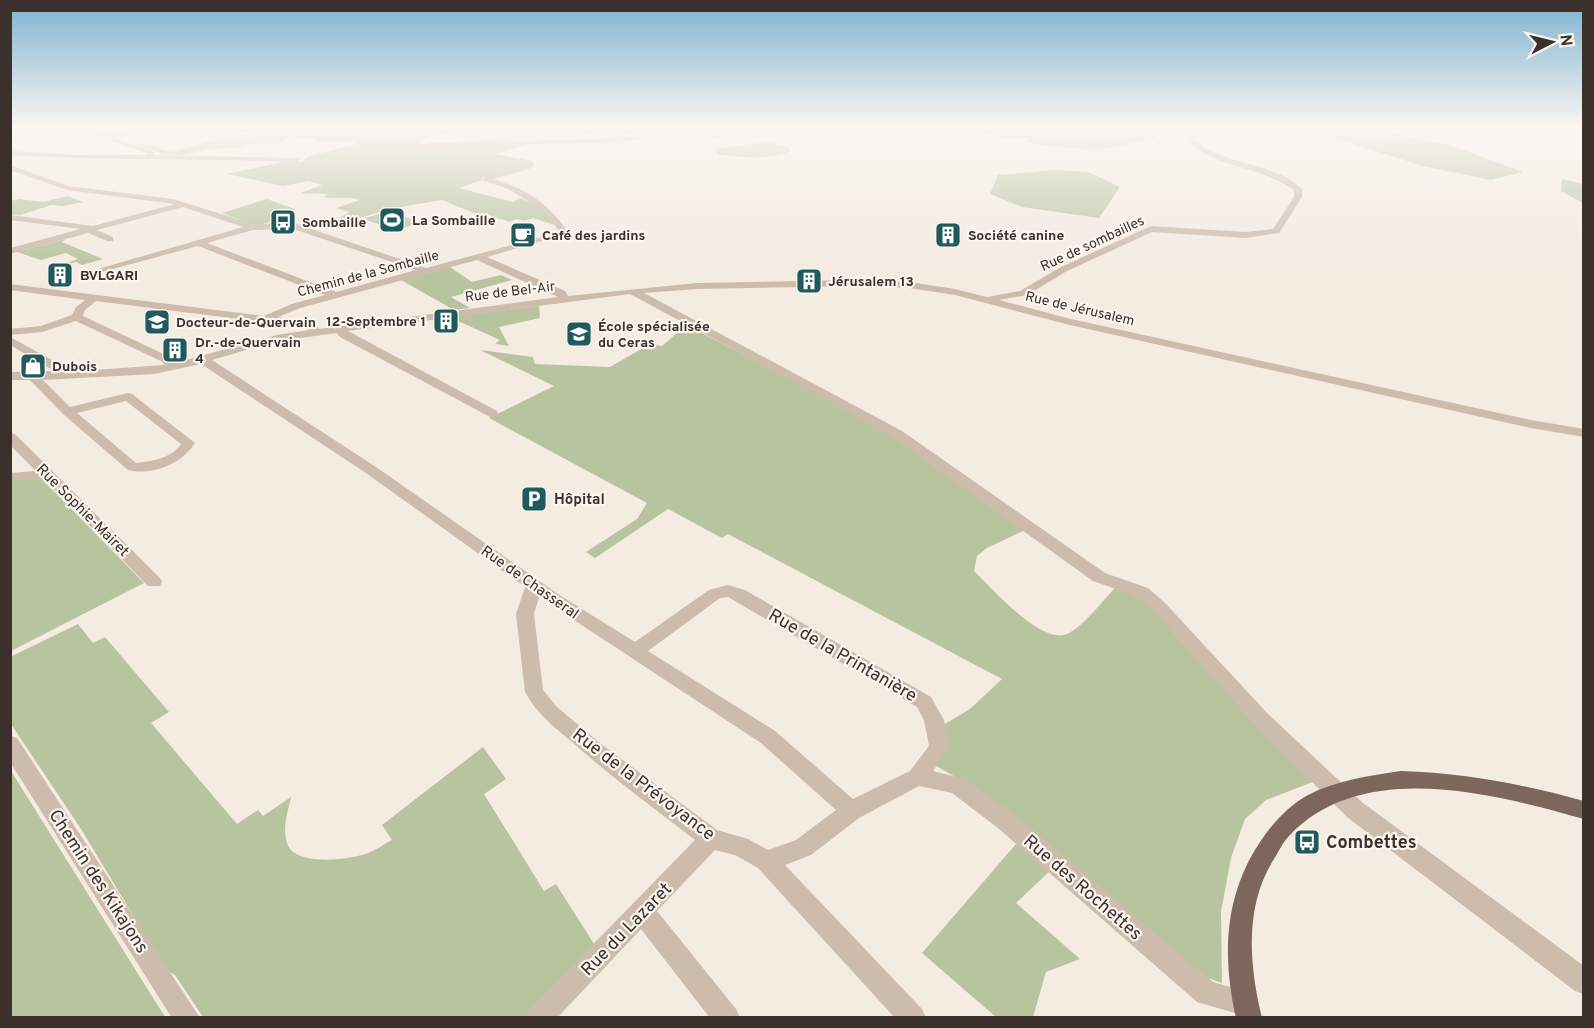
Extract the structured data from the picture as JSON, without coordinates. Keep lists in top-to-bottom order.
{
  "streets": {
    "street": [
      "Rue de sombailles",
      "Chemin de la Sombaille",
      "Rue de Bel-Air",
      "Rue de Jérusalem",
      "Rue Sophie-Mairet",
      "Rue de Chasseral",
      "Rue de la Printanière",
      "Rue de la Prévoyance",
      "Chemin des Kikajons",
      "Rue des Rochettes",
      "Rue du Lazaret"
    ]
  },
  "crossings": [
    ["Rue de sombailles", "Rue de Jérusalem"],
    ["Chemin de la Sombaille", "Rue de Bel-Air"],
    ["Rue de Bel-Air", "Rue de Jérusalem"],
    ["Rue de Bel-Air", "Rue de Chasseral"],
    ["Rue de Chasseral", "Rue de la Printanière"],
    ["Rue de Chasseral", "Rue de la Prévoyance"],
    ["Rue de la Printanière", "Rue de la Prévoyance"],
    ["Rue de la Printanière", "Rue des Rochettes"],
    ["Rue de la Prévoyance", "Rue du Lazaret"]
  ],
  "places": {
    "sports": ["La Sombaille"],
    "bus stop": ["Sombaille", "Combettes"],
    "cafe": ["Café des jardins"],
    "building": [
      "Société canine",
      "BVLGARI",
      "Jérusalem 13",
      "12-Septembre 1",
      "Dr.-de-Quervain 4"
    ],
    "school or university": ["Docteur-de-Quervain", "École spécialisée du Ceras"],
    "shop": ["Dubois"],
    "parking": ["Hôpital"]
  },
  "north": "right"
}
